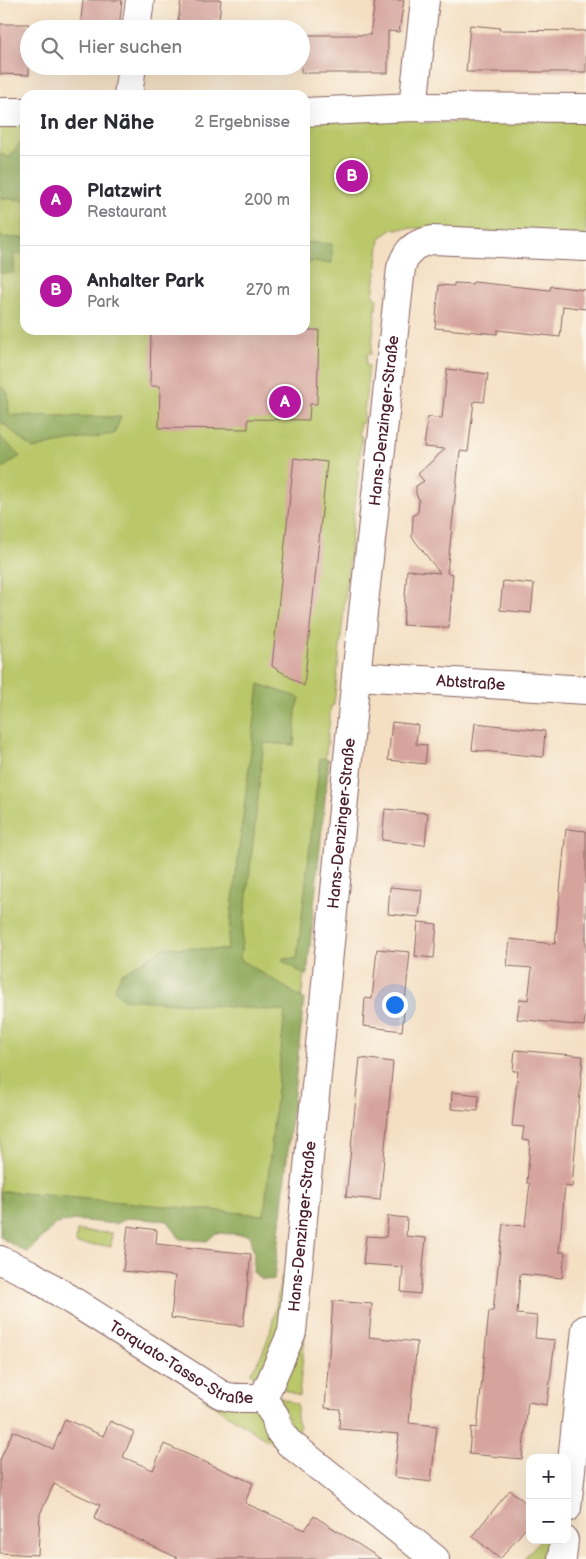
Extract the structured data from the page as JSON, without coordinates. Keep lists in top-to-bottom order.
{
  "streets": {
    "street": ["Hans-Denzinger-Straße", "Abtstraße", "Torquato-Tasso-Straße"]
  },
  "crossings": [
    ["Hans-Denzinger-Straße", "Abtstraße"],
    ["Hans-Denzinger-Straße", "Torquato-Tasso-Straße"]
  ],
  "page": {
    "search": "Hier suchen",
    "heading": ["In der Nähe", "2 Ergebnisse"],
    "list": [
      {
        "mark": "A",
        "name": "Platzwirt",
        "note": "Restaurant",
        "value": "200 m"
      },
      {
        "mark": "B",
        "name": "Anhalter Park",
        "note": "Park",
        "value": "270 m"
      }
    ],
    "pins": ["B", "A"],
    "map_buttons": ["+", "−"]
  }
}
